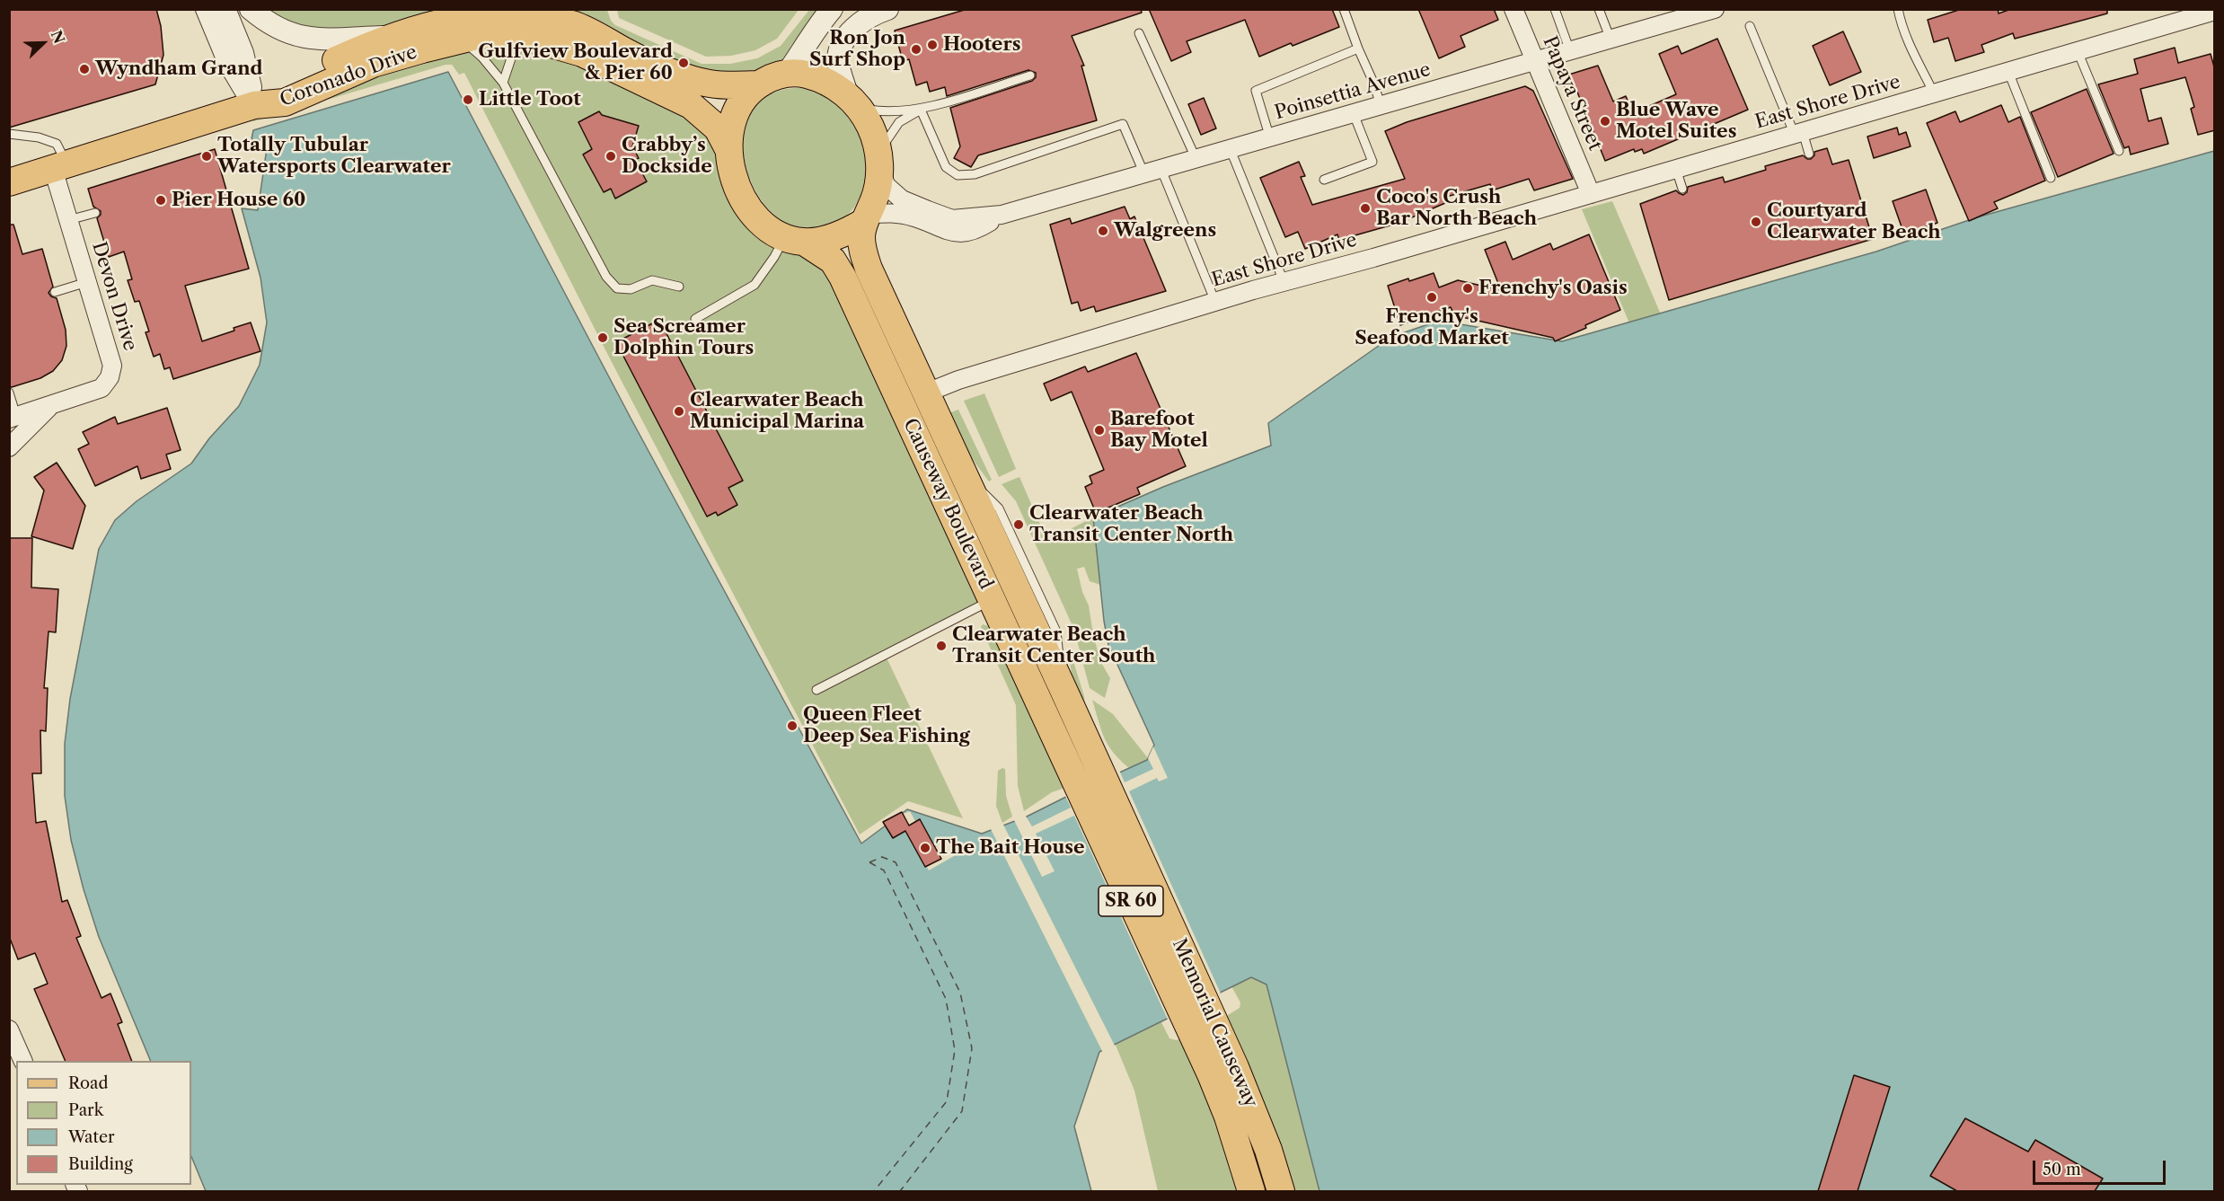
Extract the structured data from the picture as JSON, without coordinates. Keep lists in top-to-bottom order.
{
  "streets": {
    "main road": [
      "Coronado Drive",
      "Causeway Boulevard",
      "SR 60",
      "Memorial Causeway"
    ],
    "street": [
      "Poinsettia Avenue",
      "Papaya Street",
      "East Shore Drive",
      "Devon Drive"
    ]
  },
  "crossings": [
    ["Coronado Drive", "Poinsettia Avenue"],
    ["Coronado Drive", "Devon Drive"],
    ["Coronado Drive", "Causeway Boulevard"],
    ["Poinsettia Avenue", "Papaya Street"],
    ["Poinsettia Avenue", "Causeway Boulevard"],
    ["Papaya Street", "East Shore Drive"],
    ["East Shore Drive", "Causeway Boulevard"],
    ["Causeway Boulevard", "Memorial Causeway"]
  ],
  "places": [
    "Hooters",
    "Ron Jon Surf Shop",
    "Gulfview Boulevard & Pier 60",
    "Wyndham Grand",
    "Little Toot",
    "Blue Wave Motel Suites",
    "Totally Tubular Watersports Clearwater",
    "Crabby’s Dockside",
    "Pier House 60",
    "Coco's Crush Bar North Beach",
    "Courtyard Clearwater Beach",
    "Walgreens",
    "Frenchy's Oasis",
    "Frenchy's Seafood Market",
    "Sea Screamer Dolphin Tours",
    "Clearwater Beach Municipal Marina",
    "Barefoot Bay Motel",
    "Clearwater Beach Transit Center North",
    "Clearwater Beach Transit Center South",
    "Queen Fleet Deep Sea Fishing",
    "The Bait House"
  ],
  "legend": [
    "Road",
    "Park",
    "Water",
    "Building"
  ],
  "scale_bar": "50 m",
  "north": "top right"
}
